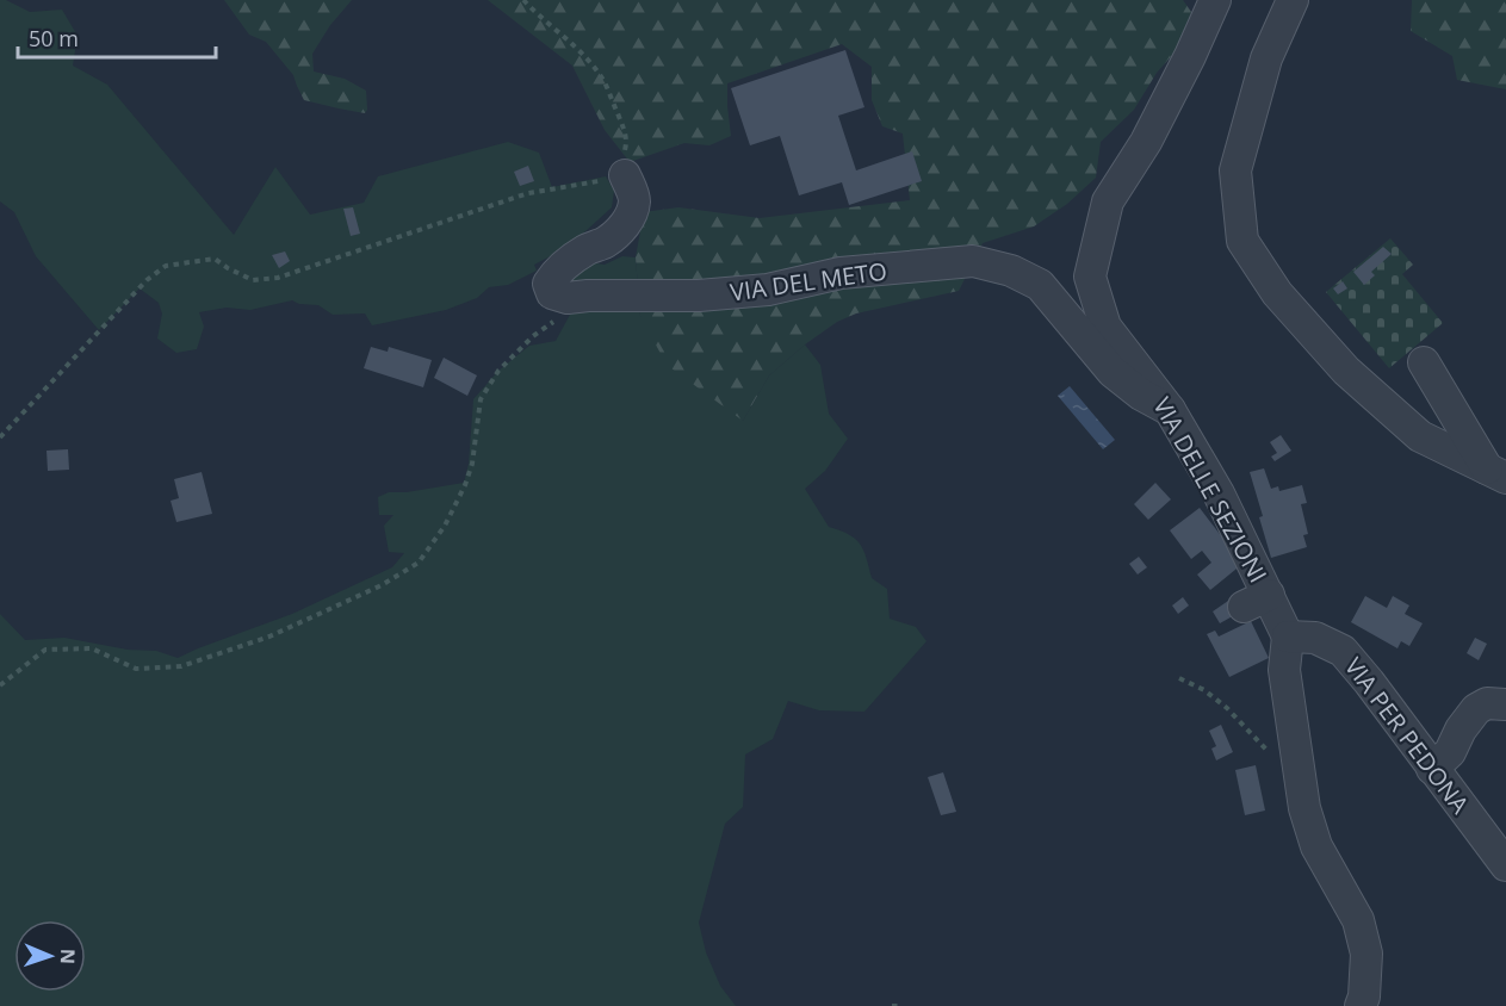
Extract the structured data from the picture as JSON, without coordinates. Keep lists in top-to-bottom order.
{
  "streets": {
    "street": ["VIA DEL METO", "VIA DELLE SEZIONI", "VIA PER PEDONA"]
  },
  "crossings": [
    ["VIA DEL METO", "VIA DELLE SEZIONI"],
    ["VIA DELLE SEZIONI", "VIA PER PEDONA"]
  ],
  "scale_bar": "50 m",
  "north": "right"
}
